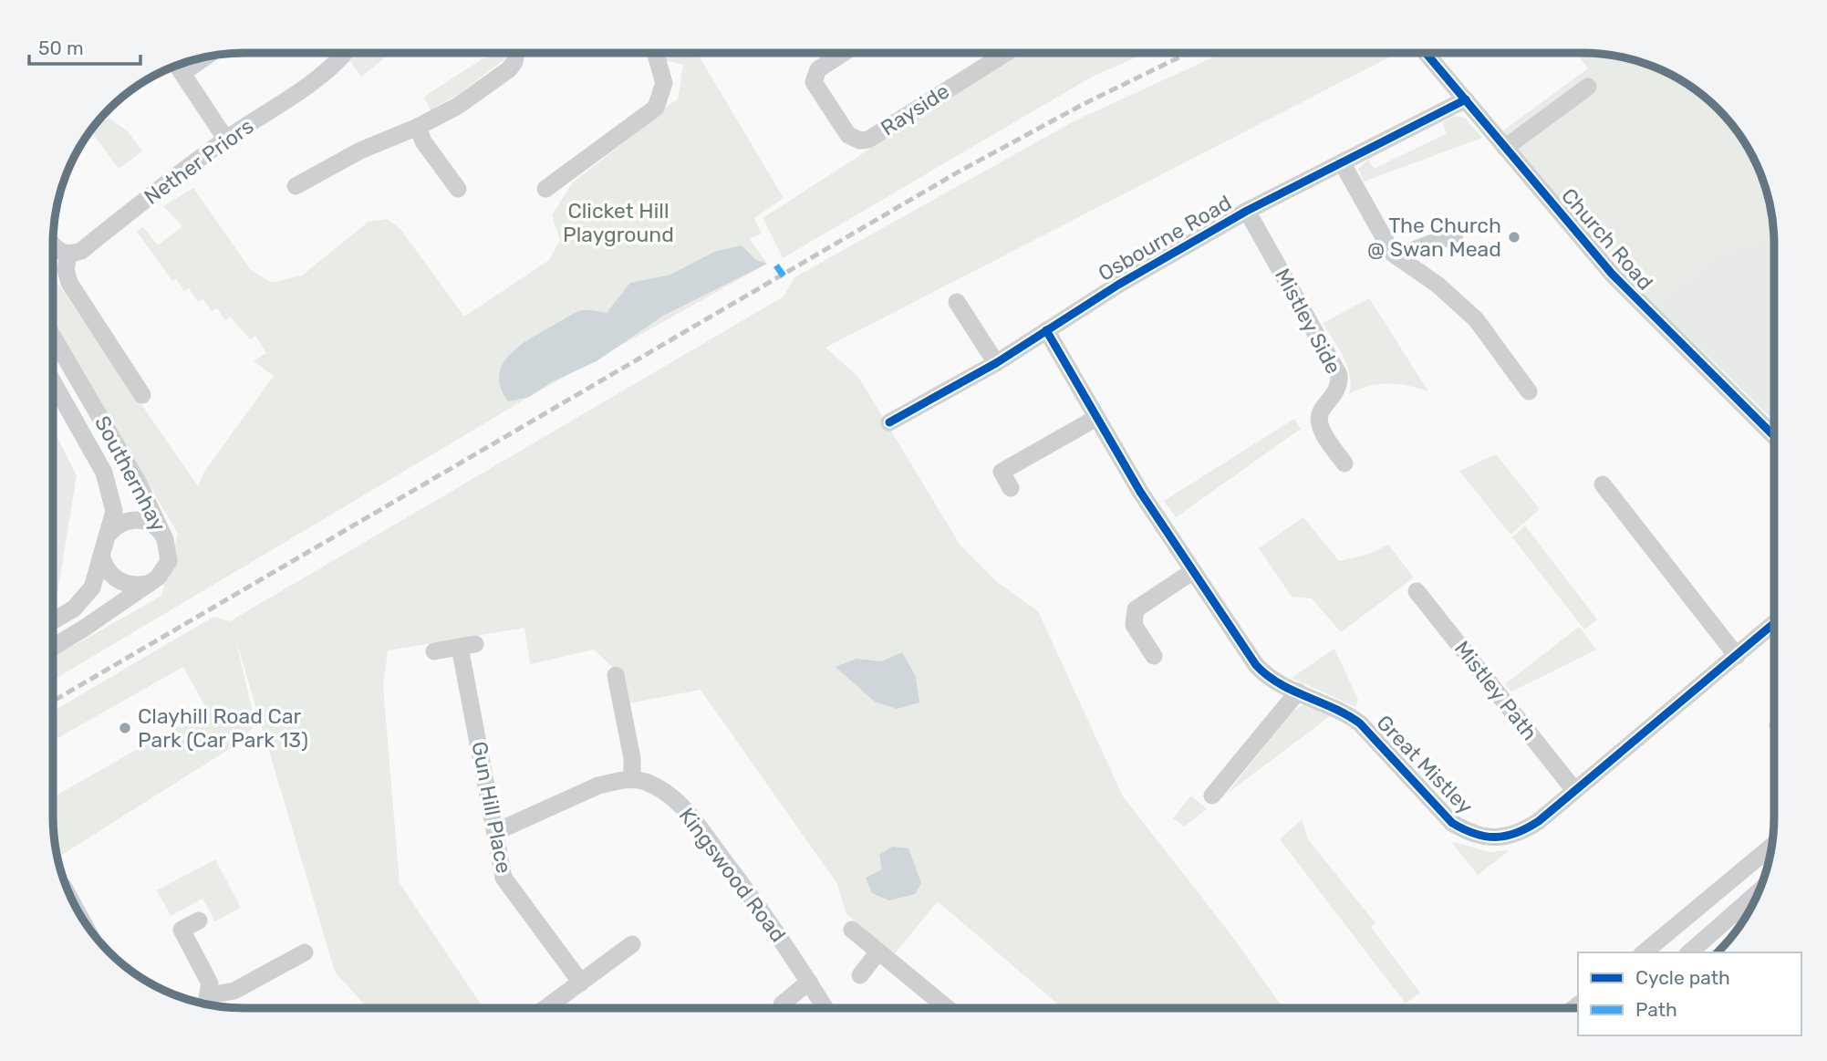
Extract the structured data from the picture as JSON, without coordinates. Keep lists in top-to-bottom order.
{
  "streets": {
    "street": [
      "Rayside",
      "Nether Priors",
      "Osbourne Road",
      "Church Road",
      "Mistley Side",
      "Southernhay",
      "Mistley Path",
      "Great Mistley",
      "Gun Hill Place",
      "Kingswood Road"
    ]
  },
  "crossings": [
    ["Osbourne Road", "Church Road"],
    ["Osbourne Road", "Mistley Side"],
    ["Osbourne Road", "Great Mistley"],
    ["Mistley Path", "Great Mistley"]
  ],
  "parks": ["Clicket Hill Playground"],
  "places": ["The Church @ Swan Mead", "Clayhill Road Car Park (Car Park 13)"],
  "legend": ["Cycle path", "Path"],
  "scale_bar": "50 m"
}
